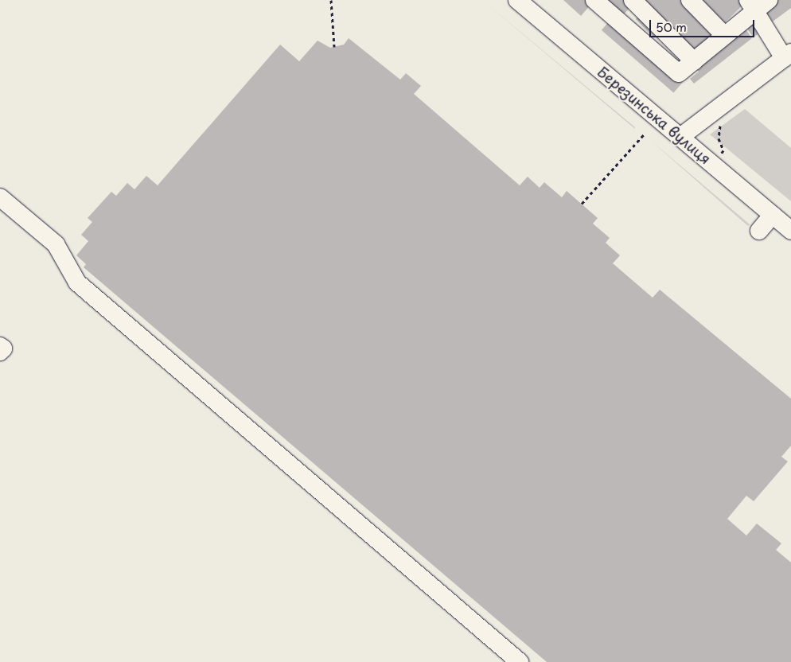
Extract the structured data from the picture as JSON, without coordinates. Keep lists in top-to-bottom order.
{
  "streets": {
    "street": ["Березинська вулиця"]
  },
  "scale_bar": "50 m"
}
